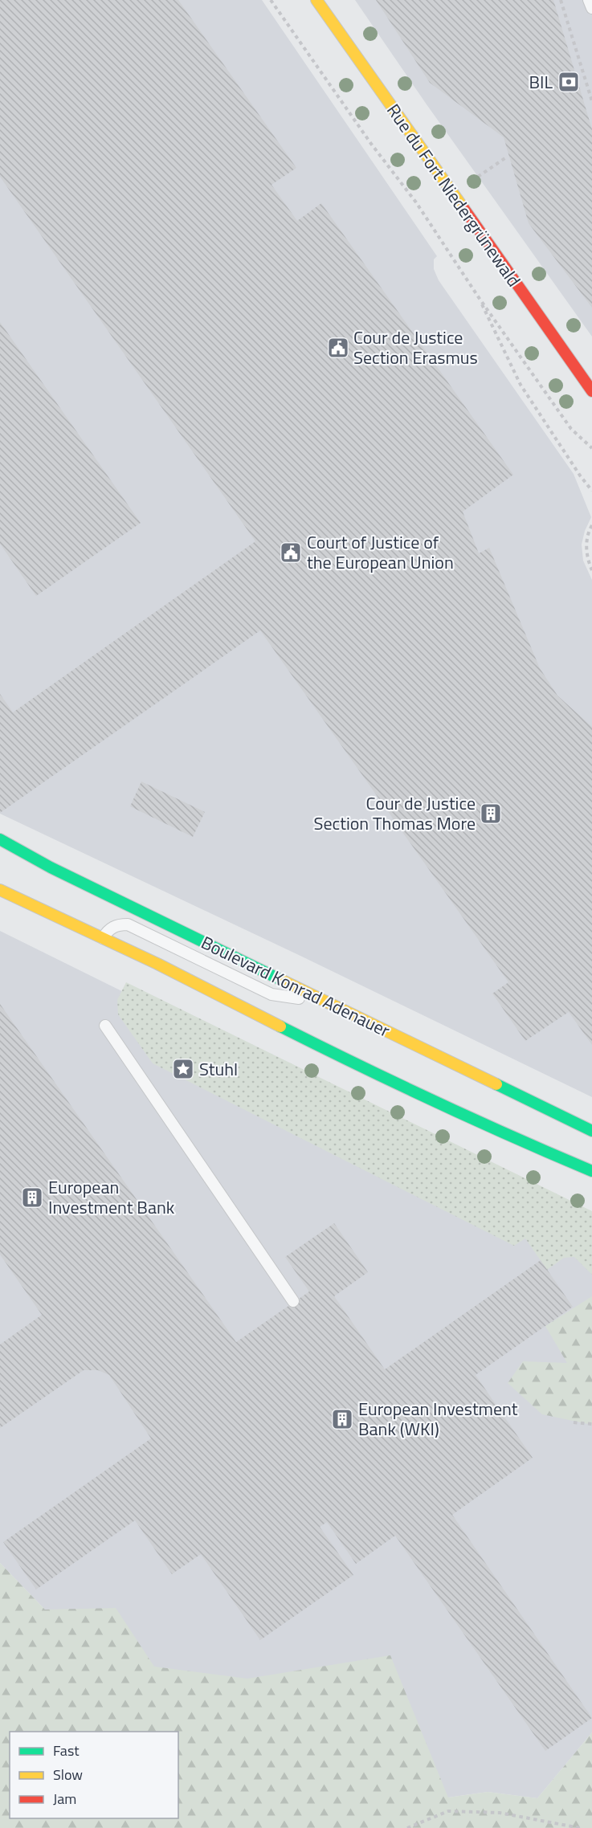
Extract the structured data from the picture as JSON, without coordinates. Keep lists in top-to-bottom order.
{
  "streets": {
    "main road": ["Rue du Fort Niedergrünewald", "Boulevard Konrad Adenauer"]
  },
  "places": {
    "bank": ["BIL"],
    "public building": ["Cour de Justice Section Erasmus", "Court of Justice of the European Union"],
    "building": ["Cour de Justice Section Thomas More", "European Investment Bank", "European Investment Bank (WKI)"],
    "place": ["Stuhl"]
  },
  "legend": ["Fast", "Slow", "Jam"]
}
